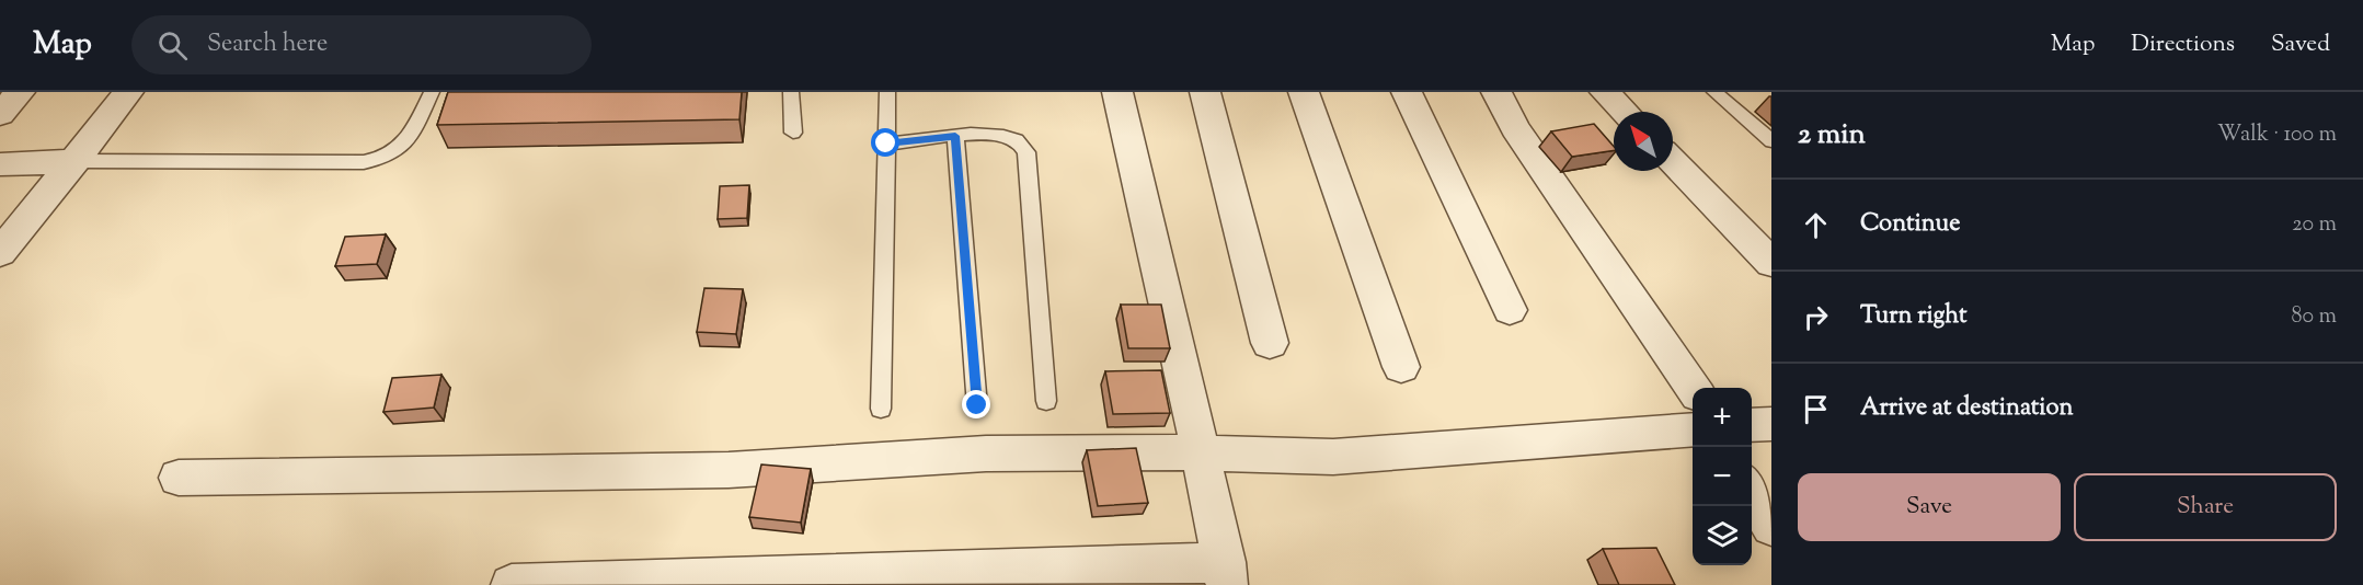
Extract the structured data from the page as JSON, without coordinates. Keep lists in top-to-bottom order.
{
  "north": "top left",
  "page": {
    "header": "Map",
    "search": "Search here",
    "nav": ["Map", "Directions", "Saved"],
    "heading": ["2 min", "Walk · 100 m"],
    "list": [
      ["Continue", "20 m"],
      ["Turn right", "80 m"],
      "Arrive at destination"
    ],
    "map_buttons": ["+", "−"],
    "buttons": ["Save", "Share"]
  }
}
